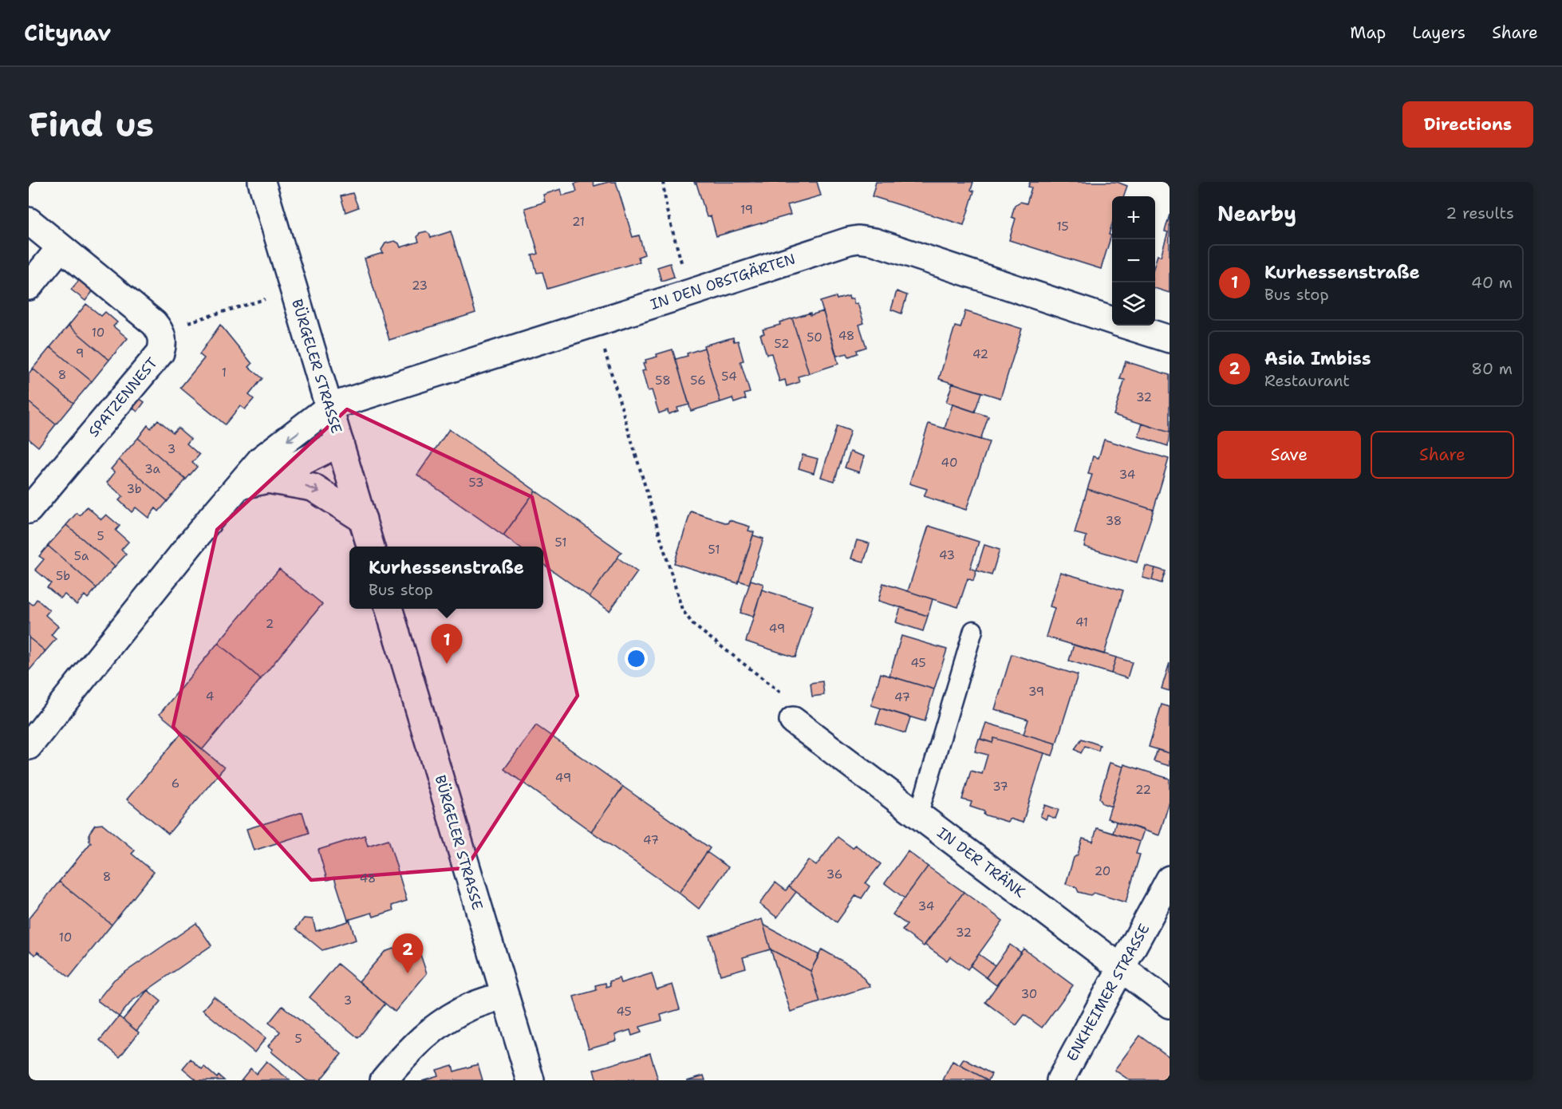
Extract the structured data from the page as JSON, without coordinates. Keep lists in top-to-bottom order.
{
  "streets": {
    "street": [
      "IN DEN OBSTGÄRTEN",
      "BÜRGELER STRASSE",
      "SPATZENNEST",
      "IN DER TRÄNK",
      "ENKHEIMER STRASSE"
    ]
  },
  "crossings": [
    ["IN DEN OBSTGÄRTEN", "BÜRGELER STRASSE"],
    ["IN DER TRÄNK", "ENKHEIMER STRASSE"]
  ],
  "house_numbers": [
    "19",
    "21",
    "15",
    "23",
    "10",
    "48",
    "50",
    "52",
    "9",
    "42",
    "1",
    "8",
    "54",
    "58",
    "56",
    "32",
    "3",
    "40",
    "3a",
    "34",
    "53",
    "3b",
    "38",
    "5",
    "51",
    "51",
    "43",
    "5a",
    "5b",
    "41",
    "2",
    "49",
    "45",
    "39",
    "4",
    "47",
    "49",
    "6",
    "37",
    "22",
    "47",
    "20",
    "36",
    "8",
    "48",
    "34",
    "32",
    "10",
    "30",
    "3",
    "45",
    "5"
  ],
  "page": {
    "header": "Citynav",
    "nav": ["Map", "Layers", "Share"],
    "buttons": [
      "Directions",
      ["Save", "Share"]
    ],
    "title": "Find us",
    "heading": ["Nearby", "2 results"],
    "map_buttons": ["+", "−"],
    "list": [
      {
        "mark": "1",
        "name": "Kurhessenstraße",
        "note": "Bus stop",
        "value": "40 m"
      },
      {
        "mark": "2",
        "name": "Asia Imbiss",
        "note": "Restaurant",
        "value": "80 m"
      }
    ],
    "popup": ["Kurhessenstraße", "Bus stop"],
    "pins": ["1", "2"]
  }
}
